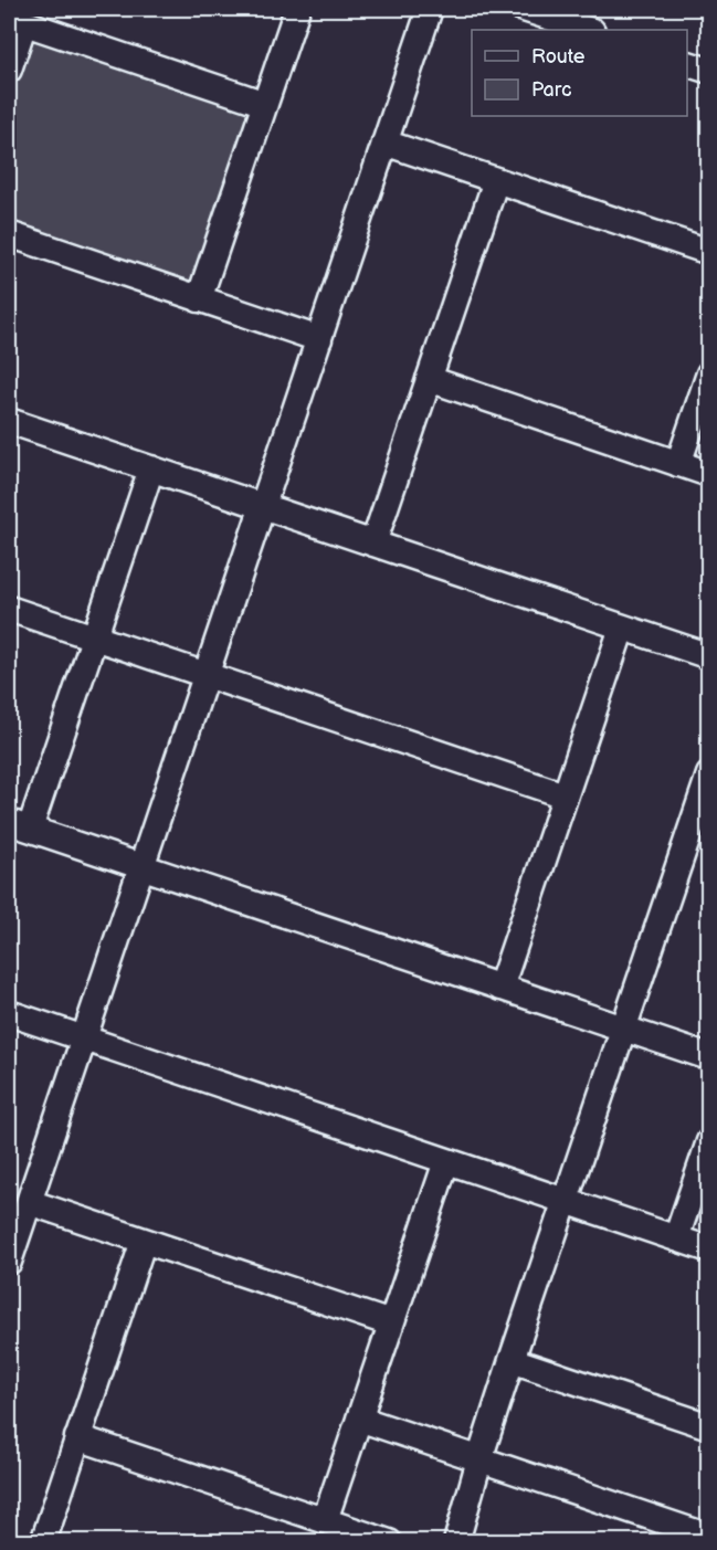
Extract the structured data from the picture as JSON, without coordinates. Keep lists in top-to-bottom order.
{
  "legend": ["Route", "Parc"]
}
